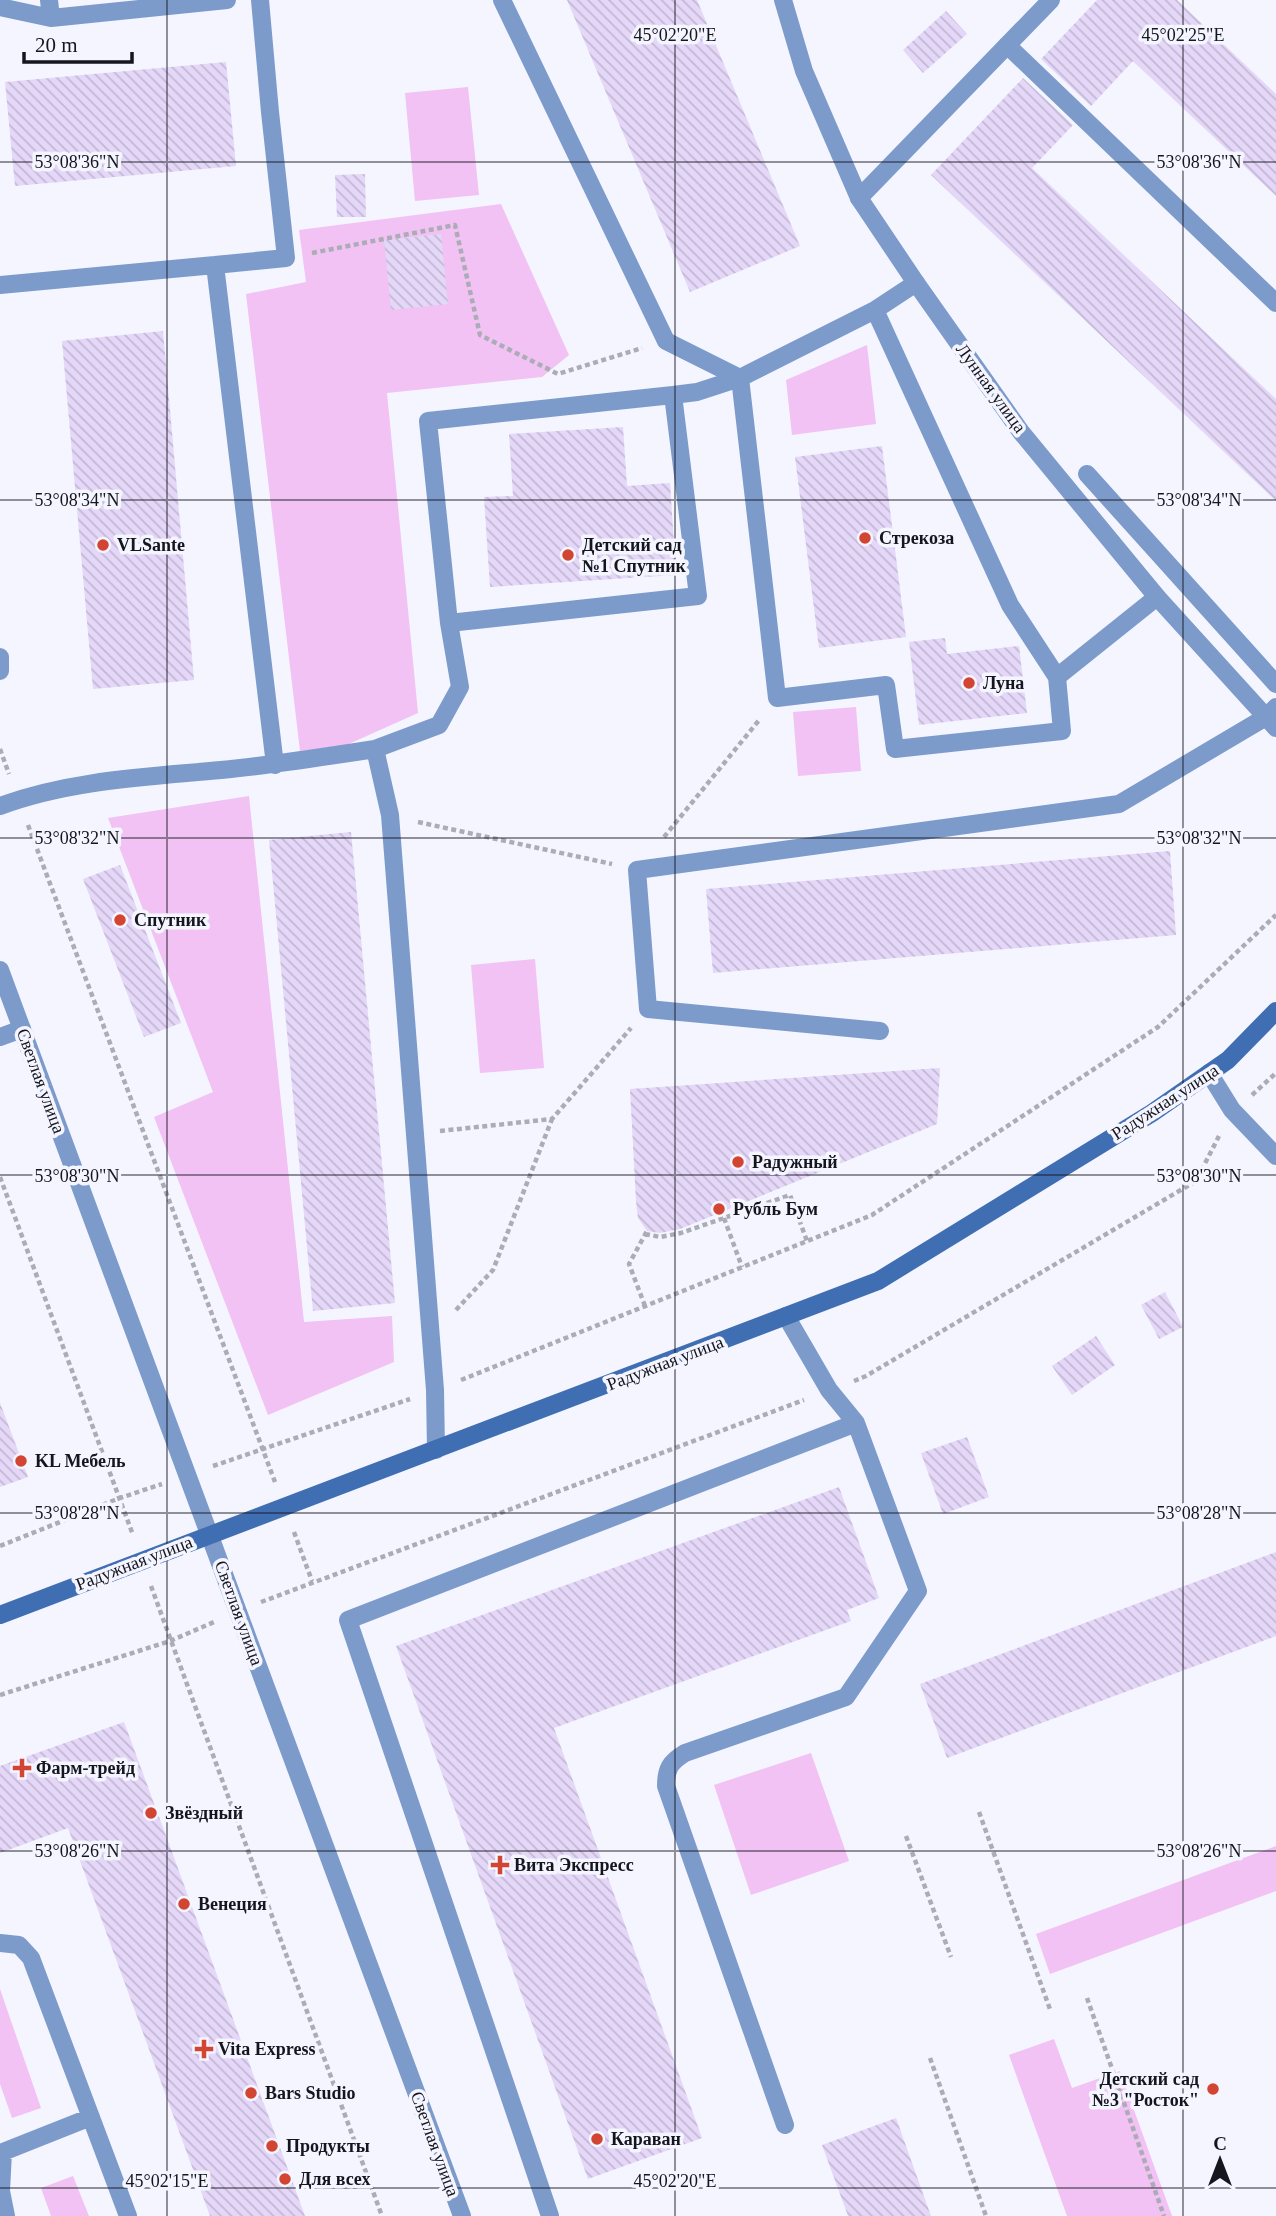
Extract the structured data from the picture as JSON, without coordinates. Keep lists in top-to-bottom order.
{
  "streets": {
    "main road": ["Радужная улица"],
    "street": ["Лунная улица", "Светлая улица"]
  },
  "crossings": [
    ["Светлая улица", "Радужная улица"]
  ],
  "places": {
    "other": [
      "Стрекоза",
      "VLSante",
      "Детский сад №1 Спутник",
      "Луна",
      "Спутник",
      "Радужный",
      "Рубль Бум",
      "KL Мебель",
      "Звёздный",
      "Венеция",
      "Детский сад №3 \"Росток\"",
      "Bars Studio",
      "Караван",
      "Продукты",
      "Для всех"
    ],
    "health": ["Фарм-трейд", "Вита Экспресс", "Vita Express"]
  },
  "scale_bar": "20 m",
  "north": "top",
  "coordinates": [
    "45°02'20\"E",
    "45°02'25\"E",
    "53°08'36\"N",
    "53°08'34\"N",
    "53°08'32\"N",
    "53°08'30\"N",
    "53°08'28\"N",
    "53°08'26\"N",
    "45°02'15\"E"
  ]
}
